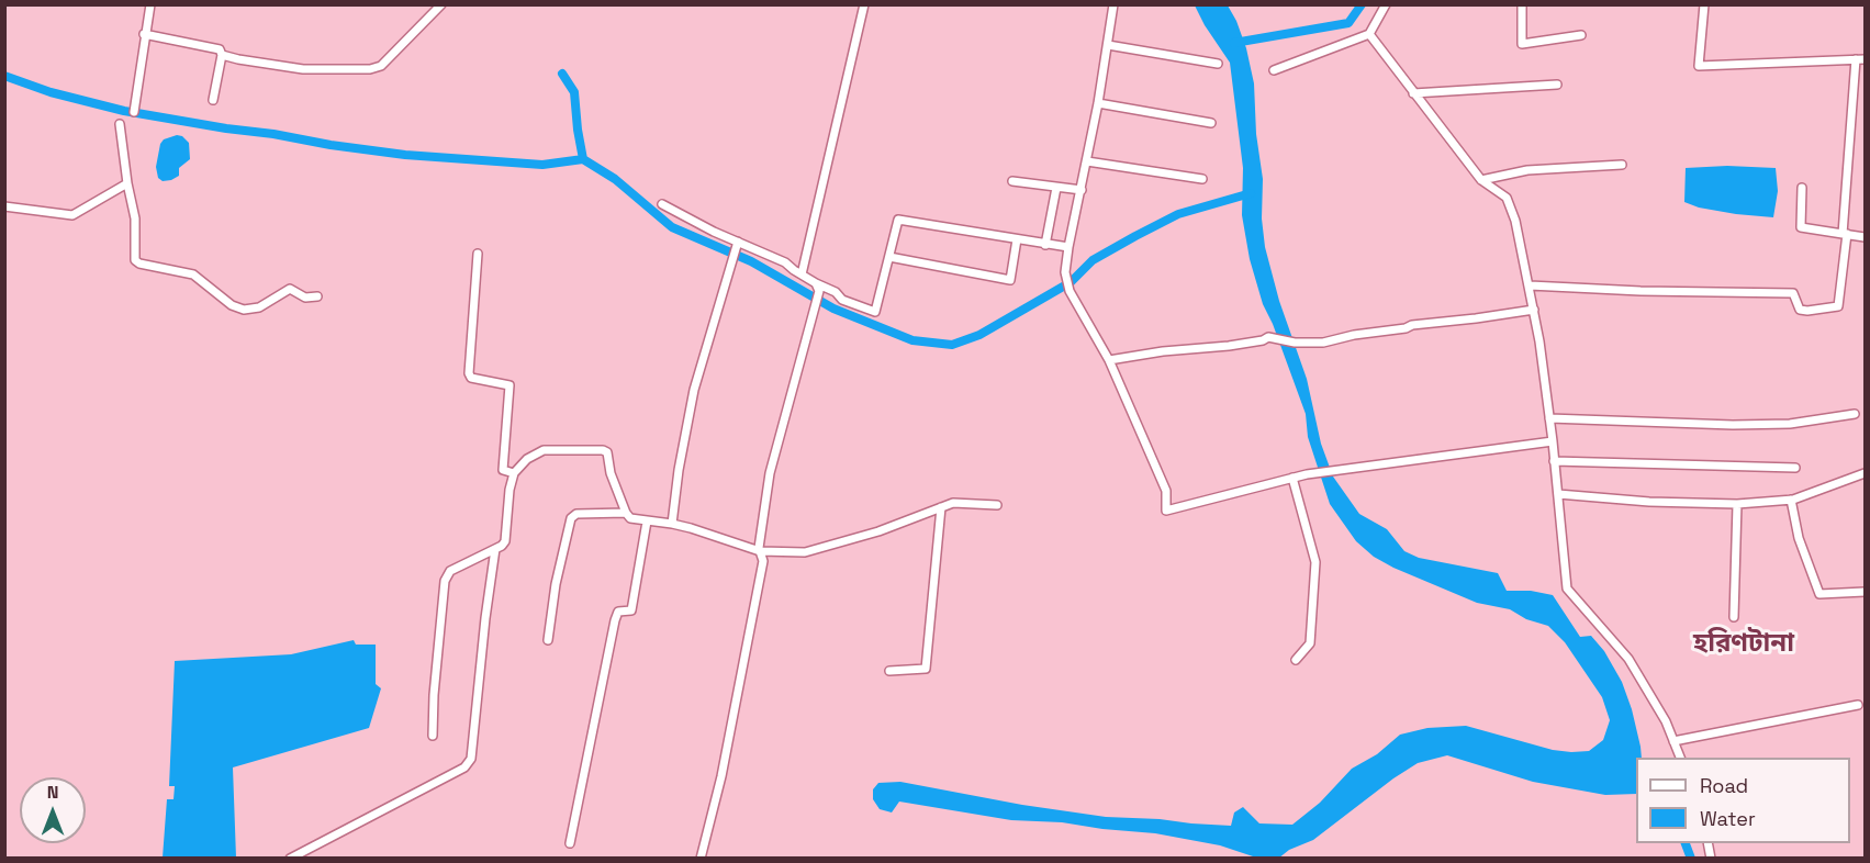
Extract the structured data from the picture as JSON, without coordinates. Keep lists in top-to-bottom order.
{
  "districts": ["হরিণটানা"],
  "legend": ["Road", "Water"],
  "north": "top"
}
